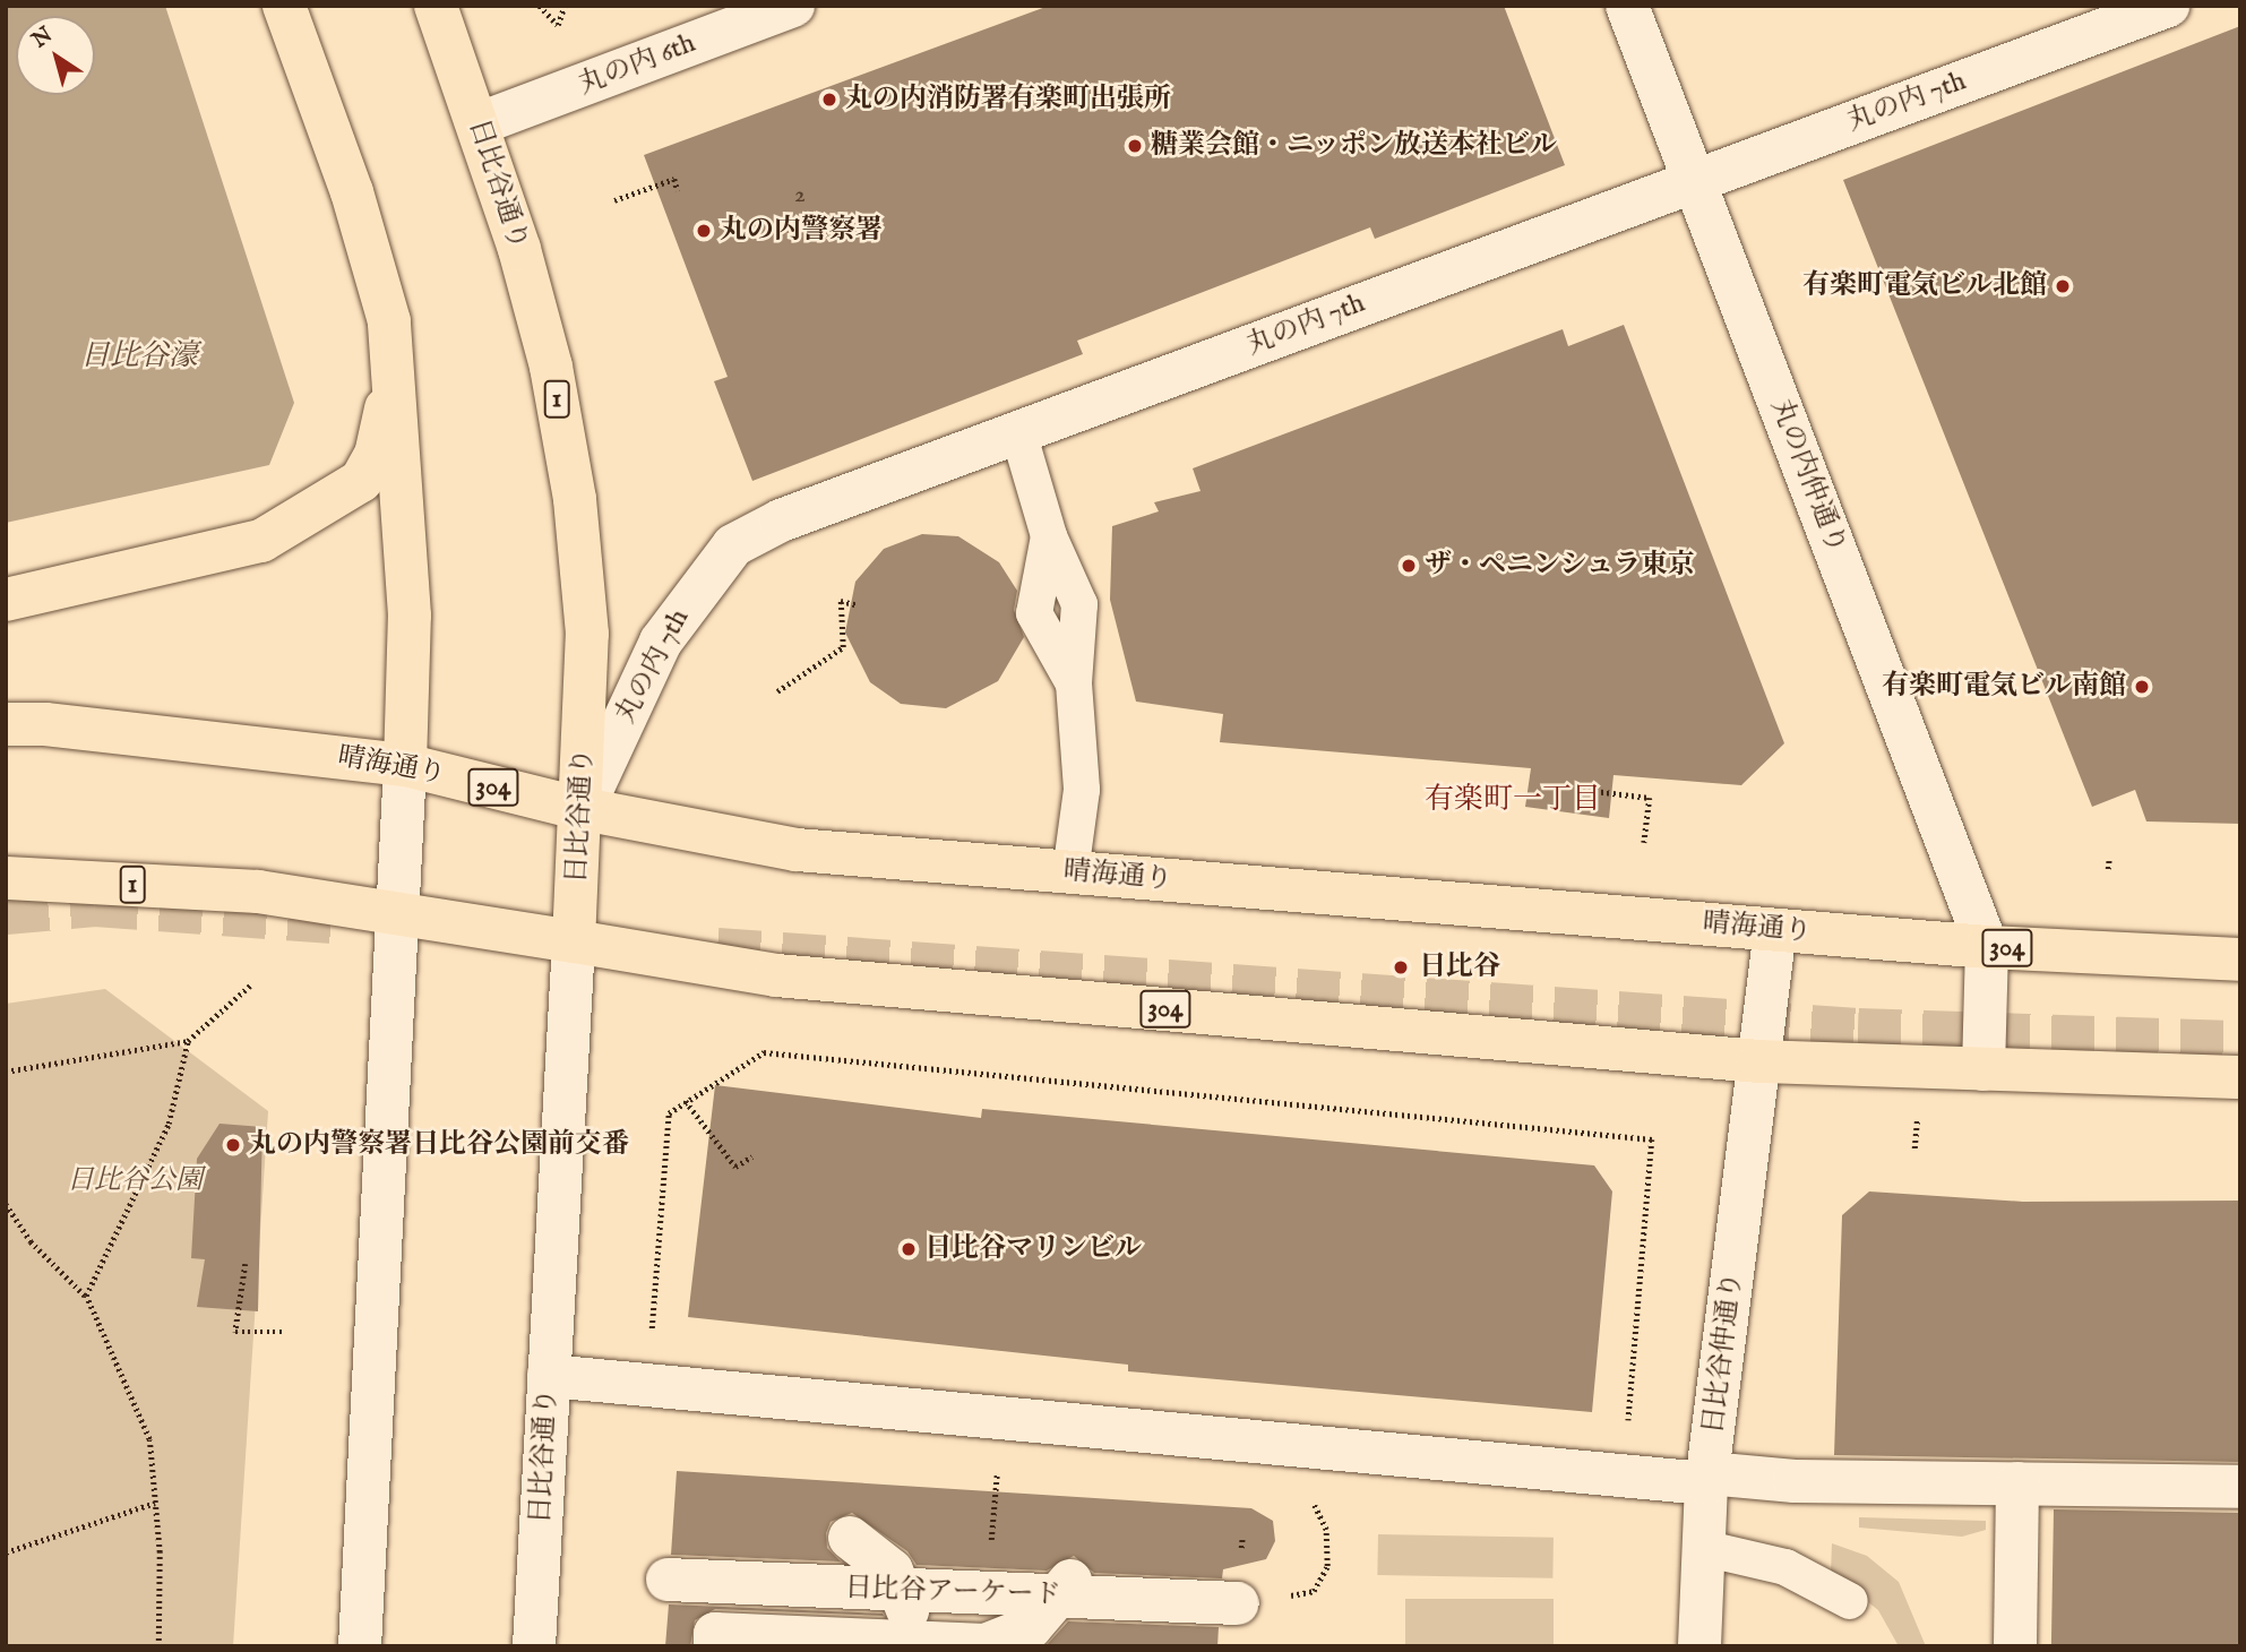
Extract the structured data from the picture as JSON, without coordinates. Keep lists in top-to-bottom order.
{
  "streets": {
    "main road": [
      "日比谷通り",
      "1",
      "晴海通り",
      "304"
    ],
    "street": [
      "丸の内 6th",
      "丸の内 7th",
      "丸の内仲通り",
      "日比谷仲通り",
      "日比谷アーケード"
    ]
  },
  "crossings": [
    ["丸の内 6th", "日比谷通り"],
    ["丸の内 7th", "日比谷通り"],
    ["丸の内 7th", "丸の内仲通り"],
    ["丸の内 7th", "晴海通り"],
    ["日比谷通り", "1"],
    ["日比谷通り", "晴海通り"],
    ["日比谷通り", "304"],
    ["1", "304"],
    ["丸の内仲通り", "晴海通り"],
    ["晴海通り", "日比谷仲通り"],
    ["304", "日比谷仲通り"]
  ],
  "districts": ["有楽町一丁目"],
  "water": ["日比谷濠"],
  "parks": ["日比谷公園"],
  "places": [
    "丸の内消防署有楽町出張所",
    "糖業会館・ニッポン放送本社ビル",
    "丸の内警察署",
    "有楽町電気ビル北館",
    "ザ・ペニンシュラ東京",
    "有楽町電気ビル南館",
    "日比谷",
    "丸の内警察署日比谷公園前交番",
    "日比谷マリンビル"
  ],
  "house_numbers": ["2"],
  "north": "top left"
}
